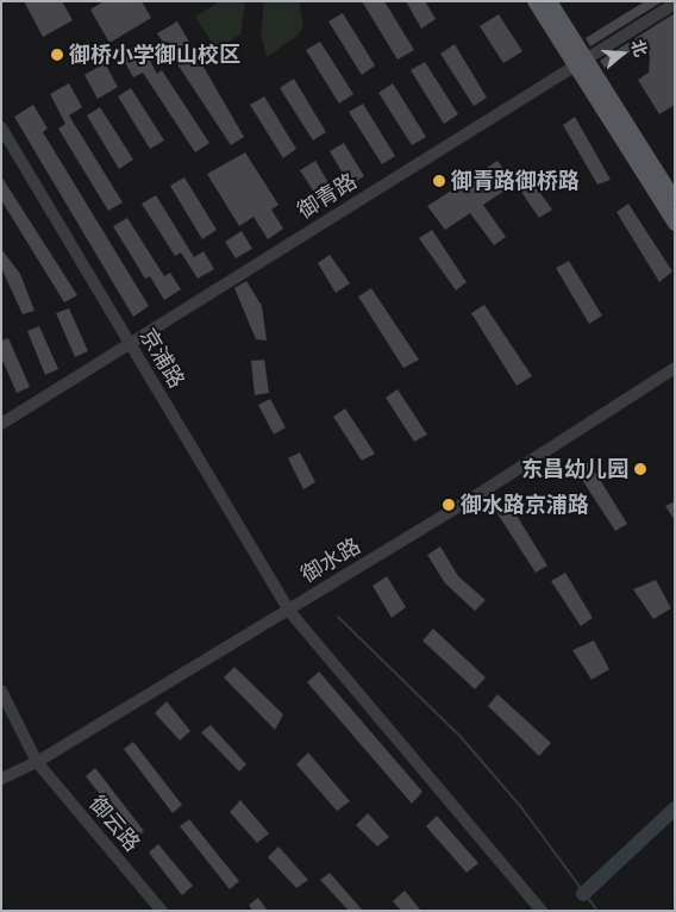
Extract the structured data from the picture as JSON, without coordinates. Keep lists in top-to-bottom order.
{
  "streets": {
    "street": [
      "御青路",
      "京浦路",
      "御水路",
      "御云路"
    ]
  },
  "crossings": [
    ["御青路", "京浦路"],
    ["京浦路", "御水路"],
    ["御水路", "御云路"]
  ],
  "places": [
    "御桥小学御山校区",
    "御青路御桥路",
    "东昌幼儿园",
    "御水路京浦路"
  ],
  "north": "right"
}
